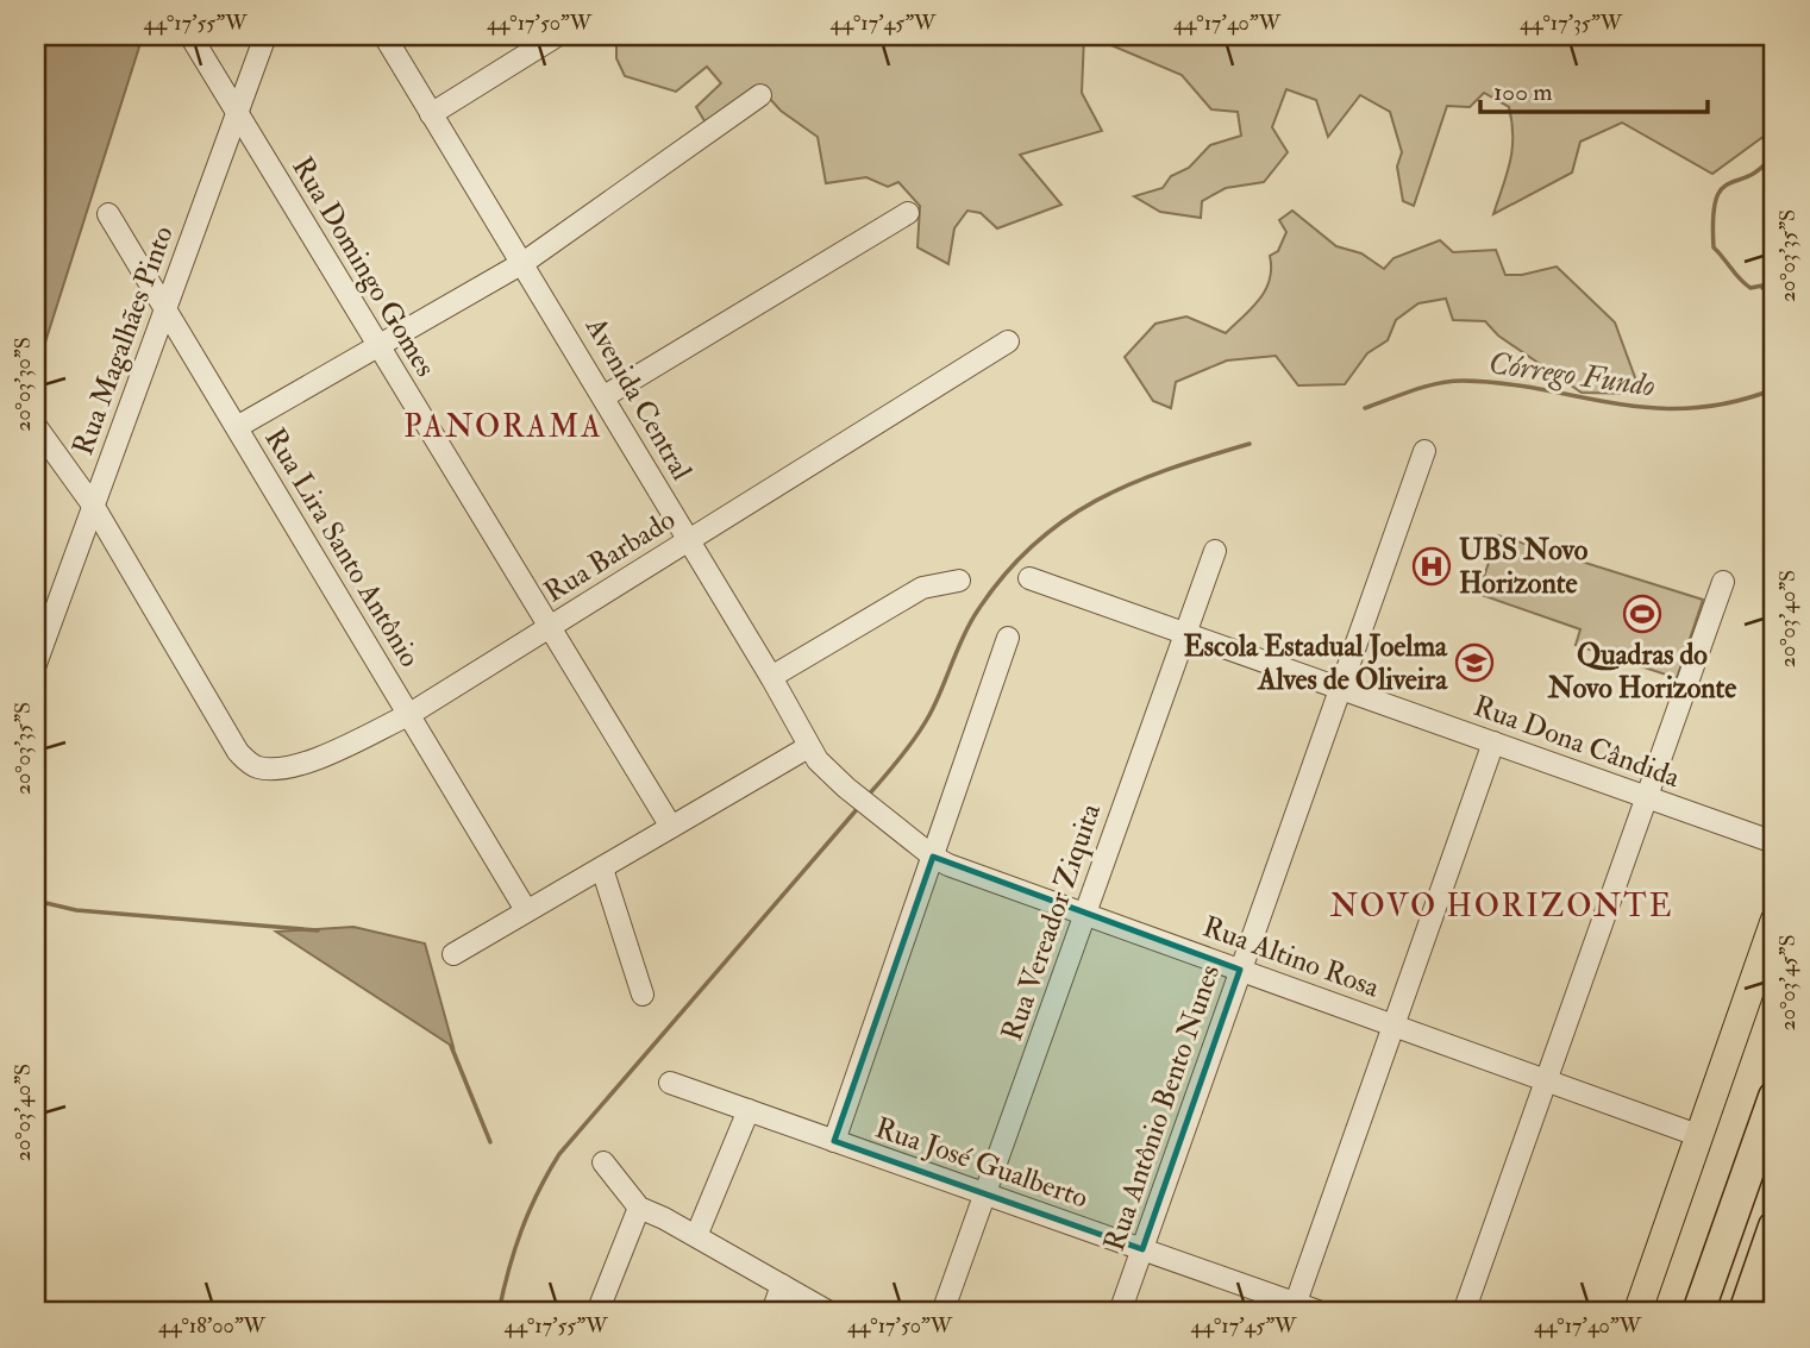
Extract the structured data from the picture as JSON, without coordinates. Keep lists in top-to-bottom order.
{
  "streets": {
    "street": [
      "Rua Domingo Gomes",
      "Rua Magalhães Pinto",
      "Avenida Central",
      "Rua Lira Santo Antônio",
      "Rua Barbado",
      "Rua Dona Cândida",
      "Rua Vereador Ziquita",
      "Rua Altino Rosa",
      "Rua Antônio Bento Nunes",
      "Rua José Gualberto"
    ]
  },
  "crossings": [
    ["Rua Domingo Gomes", "Rua Magalhães Pinto"],
    ["Rua Domingo Gomes", "Rua Barbado"],
    ["Rua Magalhães Pinto", "Rua Lira Santo Antônio"],
    ["Rua Magalhães Pinto", "Rua Barbado"],
    ["Avenida Central", "Rua Barbado"],
    ["Avenida Central", "Rua Altino Rosa"],
    ["Rua Lira Santo Antônio", "Rua Barbado"],
    ["Rua Dona Cândida", "Rua Vereador Ziquita"],
    ["Rua Dona Cândida", "Rua Antônio Bento Nunes"],
    ["Rua Vereador Ziquita", "Rua Altino Rosa"],
    ["Rua Vereador Ziquita", "Rua José Gualberto"],
    ["Rua Altino Rosa", "Rua Antônio Bento Nunes"],
    ["Rua Antônio Bento Nunes", "Rua José Gualberto"]
  ],
  "districts": ["PANORAMA", "NOVO HORIZONTE"],
  "water": ["Córrego Fundo"],
  "places": {
    "hospital": ["UBS Novo Horizonte"],
    "sports": ["Quadras do Novo Horizonte"],
    "school or university": ["Escola Estadual Joelma Alves de Oliveira"]
  },
  "scale_bar": "100 m",
  "coordinates": [
    "44°17'55\"W",
    "44°17'50\"W",
    "44°17'45\"W",
    "44°17'40\"W",
    "44°17'35\"W",
    "20°03'35\"S",
    "20°03'30\"S",
    "20°03'40\"S",
    "20°03'45\"S",
    "44°18'00\"W"
  ]
}
